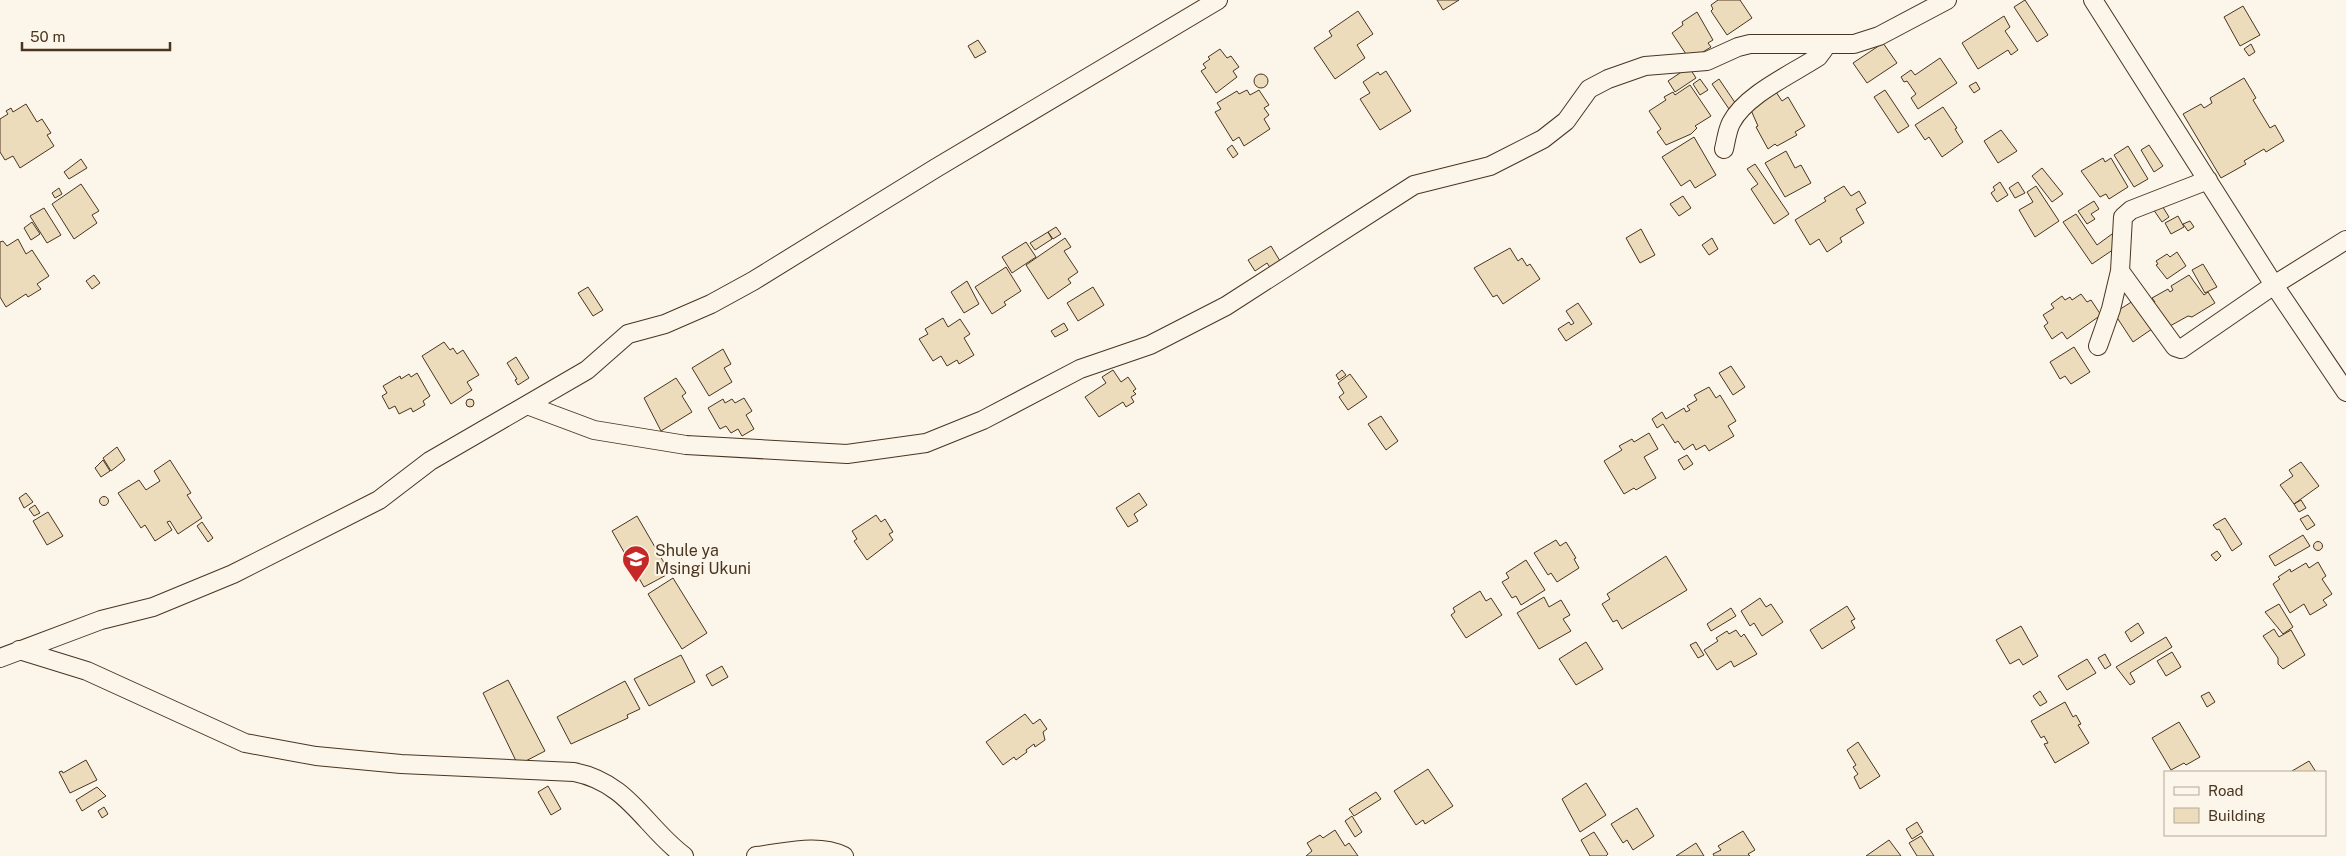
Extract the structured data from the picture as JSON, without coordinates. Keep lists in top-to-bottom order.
{
  "places": {
    "school or university": ["Shule ya Msingi Ukuni"]
  },
  "legend": ["Road", "Building"],
  "scale_bar": "50 m"
}
